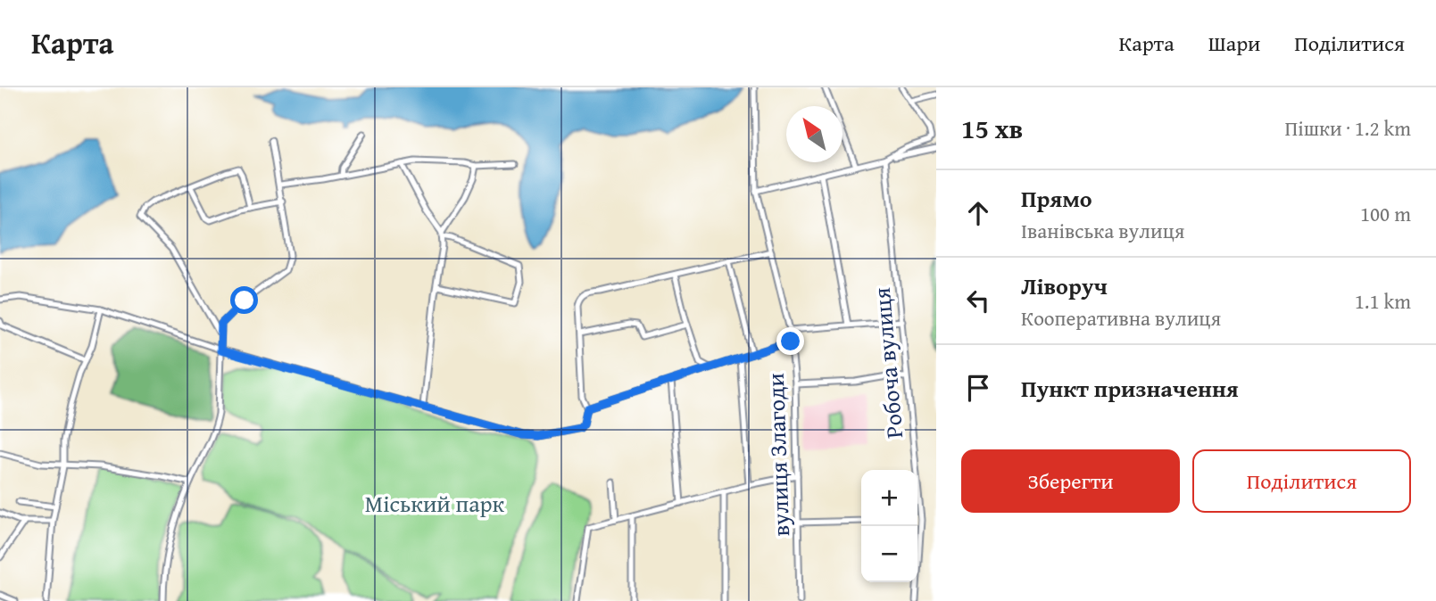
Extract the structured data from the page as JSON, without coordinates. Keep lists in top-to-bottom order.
{
  "streets": {
    "street": ["Робоча вулиця", "вулиця Злагоди"]
  },
  "parks": ["Міський парк"],
  "north": "top left",
  "page": {
    "header": "Карта",
    "nav": ["Карта", "Шари", "Поділитися"],
    "heading": ["15 хв", "Пішки · 1.2 km"],
    "list": [
      ["Прямо", "Іванівська вулиця", "100 m"],
      ["Ліворуч", "Кооперативна вулиця", "1.1 km"],
      "Пункт призначення"
    ],
    "buttons": ["Зберегти", "Поділитися"],
    "map_buttons": ["+", "−"]
  }
}
